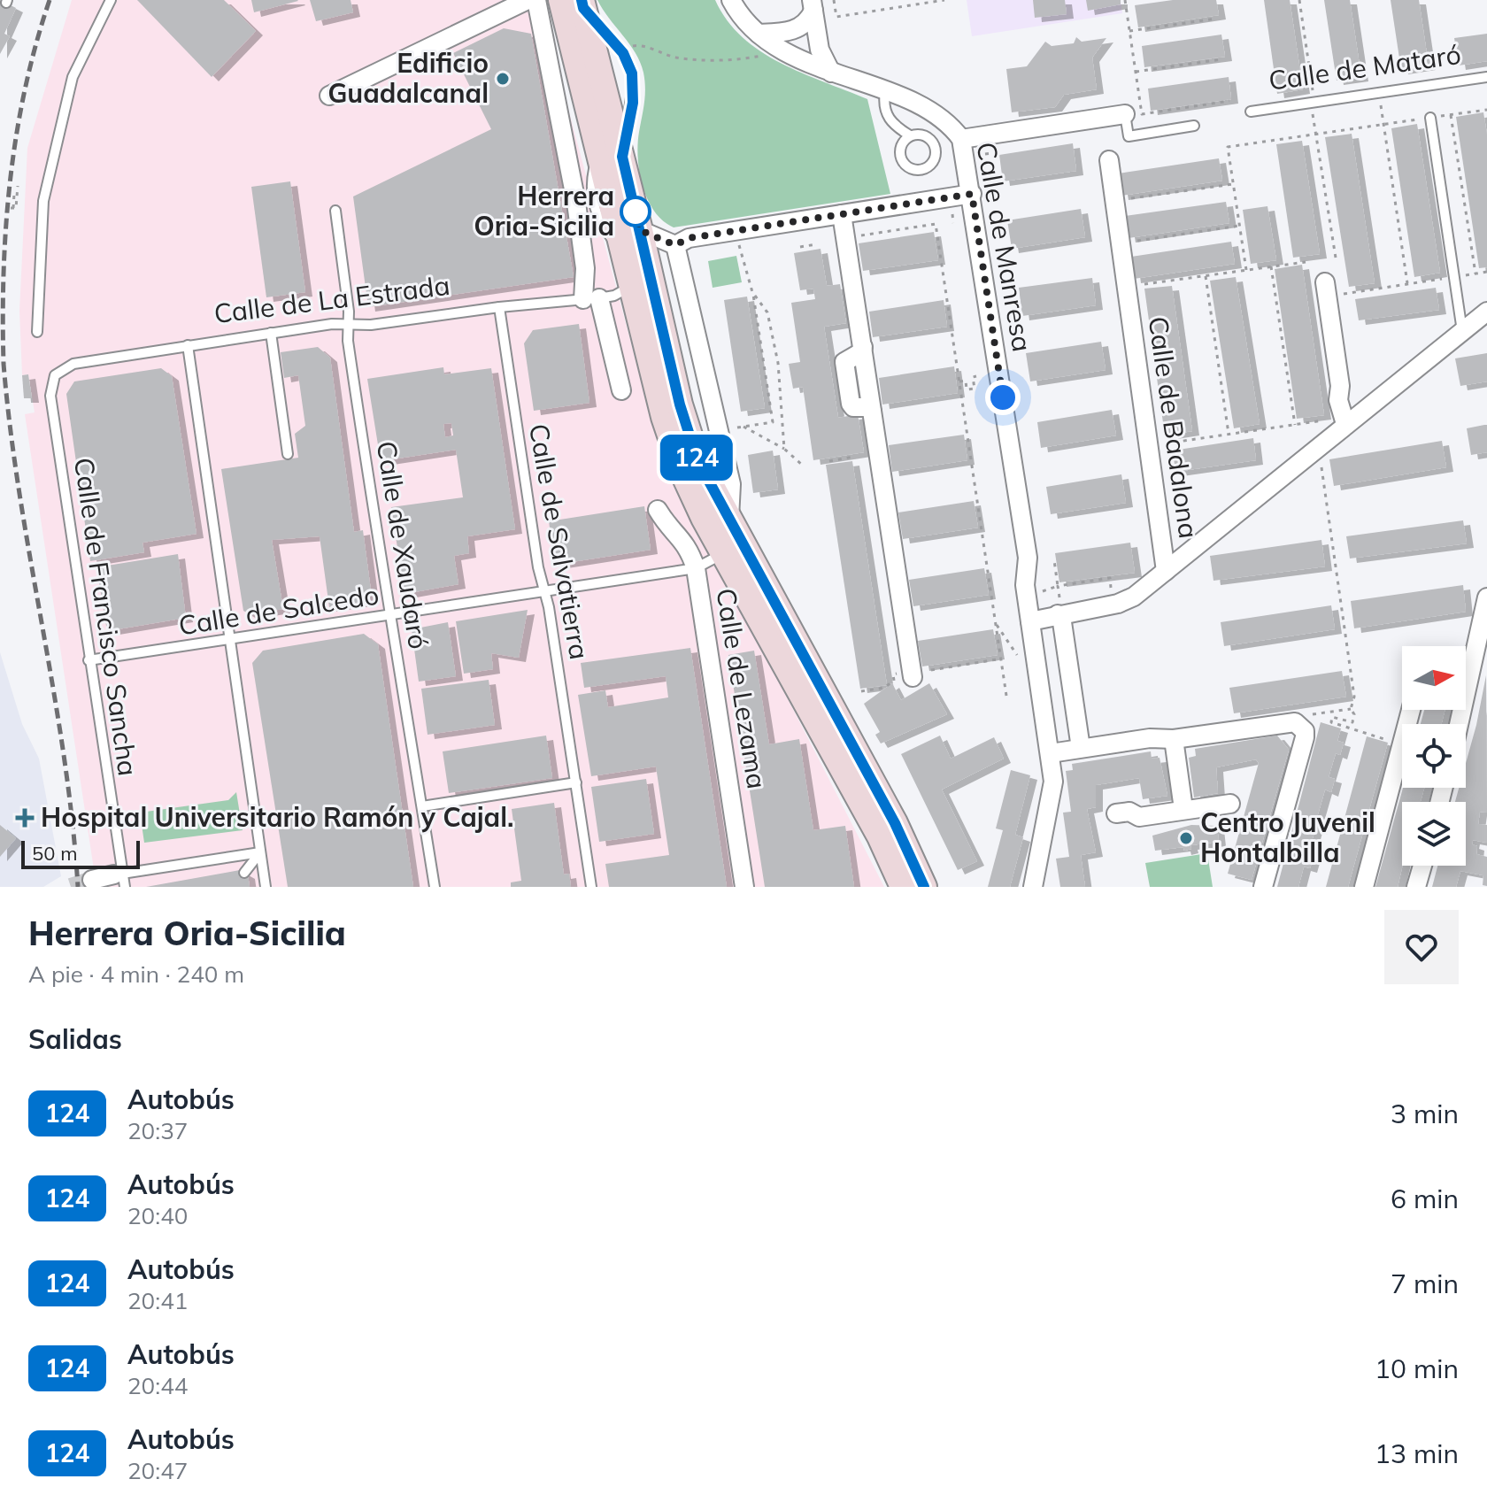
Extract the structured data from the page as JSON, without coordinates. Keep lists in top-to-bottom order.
{
  "streets": {
    "street": ["Calle de Manresa", "Calle de Badalona", "Calle de Lezama"],
    "lane": [
      "Calle de Mataró",
      "Calle de La Estrada",
      "Calle de Salvatierra",
      "Calle de Xaudaró",
      "Calle de Salcedo",
      "Calle de Francisco Sancha"
    ]
  },
  "crossings": [
    ["Calle de Manresa", "Calle de Badalona"],
    ["Calle de La Estrada", "Calle de Salvatierra"],
    ["Calle de La Estrada", "Calle de Xaudaró"],
    ["Calle de La Estrada", "Calle de Francisco Sancha"],
    ["Calle de Salvatierra", "Calle de Salcedo"],
    ["Calle de Xaudaró", "Calle de Salcedo"],
    ["Calle de Salcedo", "Calle de Francisco Sancha"],
    ["Calle de Salcedo", "Calle de Lezama"]
  ],
  "places": {
    "other": ["Edificio Guadalcanal", "Herrera Oria-Sicilia", "Centro Juvenil Hontalbilla"],
    "health": ["Hospital Universitario Ramón y Cajal."]
  },
  "lines": ["bus line 124"],
  "scale_bar": "50 m",
  "north": "right",
  "page": {
    "on_map": "124",
    "scale": "50 m",
    "heading": [
      ["Herrera Oria-Sicilia", "A pie · 4 min · 240 m"],
      "Salidas"
    ],
    "list": [
      {
        "mark": "124",
        "name": "Autobús",
        "note": "20:37",
        "value": "3 min"
      },
      {
        "mark": "124",
        "name": "Autobús",
        "note": "20:40",
        "value": "6 min"
      },
      {
        "mark": "124",
        "name": "Autobús",
        "note": "20:41",
        "value": "7 min"
      },
      {
        "mark": "124",
        "name": "Autobús",
        "note": "20:44",
        "value": "10 min"
      },
      {
        "mark": "124",
        "name": "Autobús",
        "note": "20:47",
        "value": "13 min"
      }
    ]
  }
}
